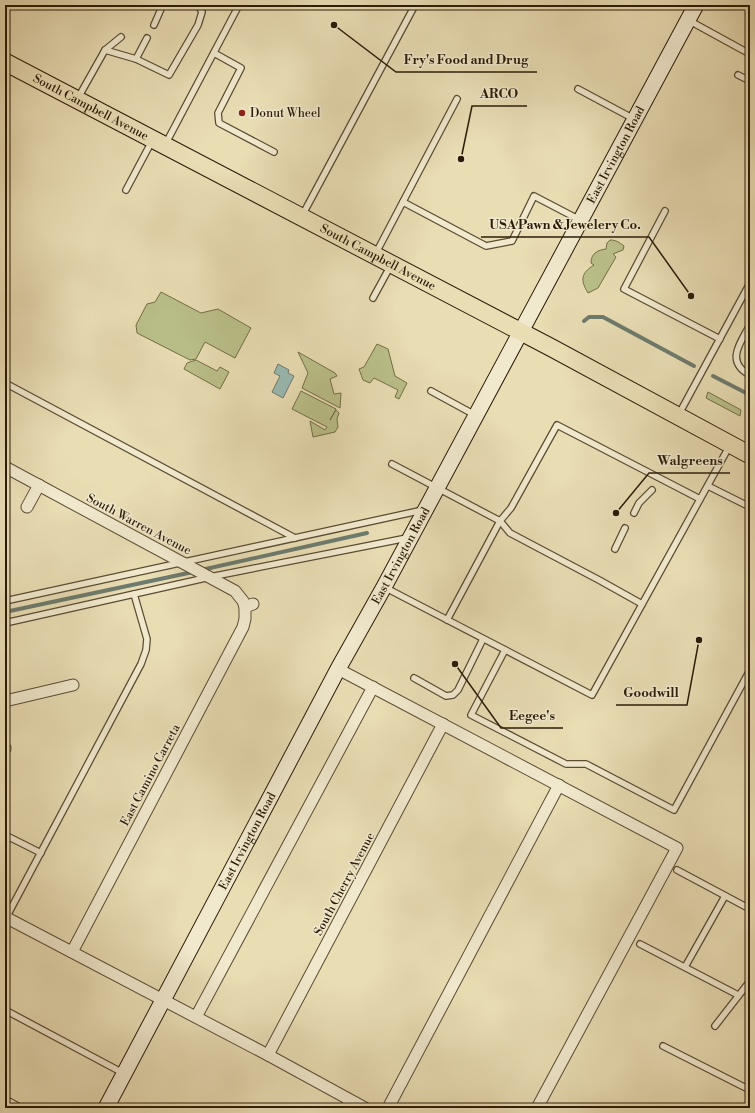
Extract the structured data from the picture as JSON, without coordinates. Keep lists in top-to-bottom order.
{
  "streets": {
    "main road": ["South Campbell Avenue", "East Irvington Road"],
    "street": ["South Warren Avenue", "East Camino Carreta", "South Cherry Avenue"]
  },
  "crossings": [
    ["South Campbell Avenue", "East Irvington Road"],
    ["South Warren Avenue", "East Camino Carreta"]
  ],
  "places": [
    "Fry's Food and Drug",
    "Donut Wheel",
    "ARCO",
    "USA Pawn & Jewelery Co.",
    "Walgreens",
    "Goodwill",
    "Eegee's"
  ]
}
